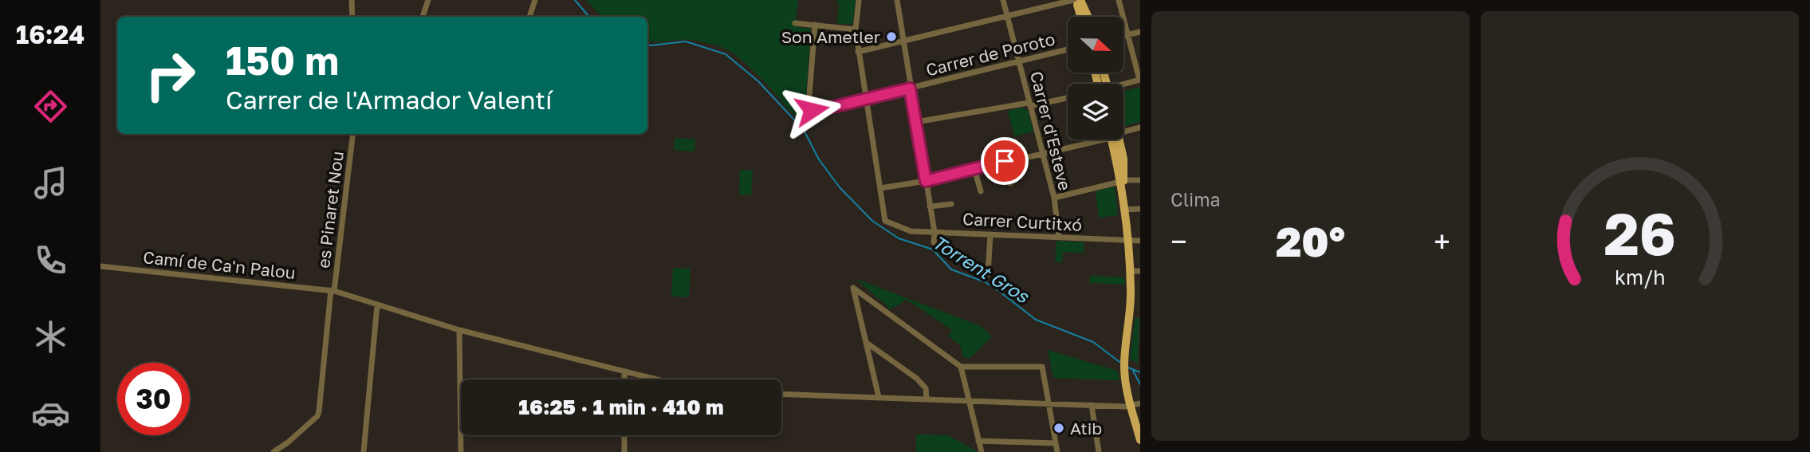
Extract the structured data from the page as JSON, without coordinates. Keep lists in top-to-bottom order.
{
  "streets": {
    "street": [
      "Carrer de Poroto",
      "Carrer d'Esteve",
      "es Pinaret Nou",
      "Carrer Curtitxó",
      "Camí de Ca'n Palou"
    ]
  },
  "crossings": [
    ["Carrer de Poroto", "Carrer d'Esteve"],
    ["Carrer d'Esteve", "Carrer Curtitxó"],
    ["es Pinaret Nou", "Camí de Ca'n Palou"]
  ],
  "water": ["Torrent Gros"],
  "places": ["Son Ametler", "Atib"],
  "north": "right",
  "page": {
    "tabs": "16:24",
    "tile": "Clima",
    "turn": ["150 m", "Carrer de l'Armador Valentí"],
    "heat": ["−", "20°", "+"],
    "limit": "30",
    "trip": "16:25 · 1 min · 410 m",
    "gauge": ["26", "km/h"]
  }
}
